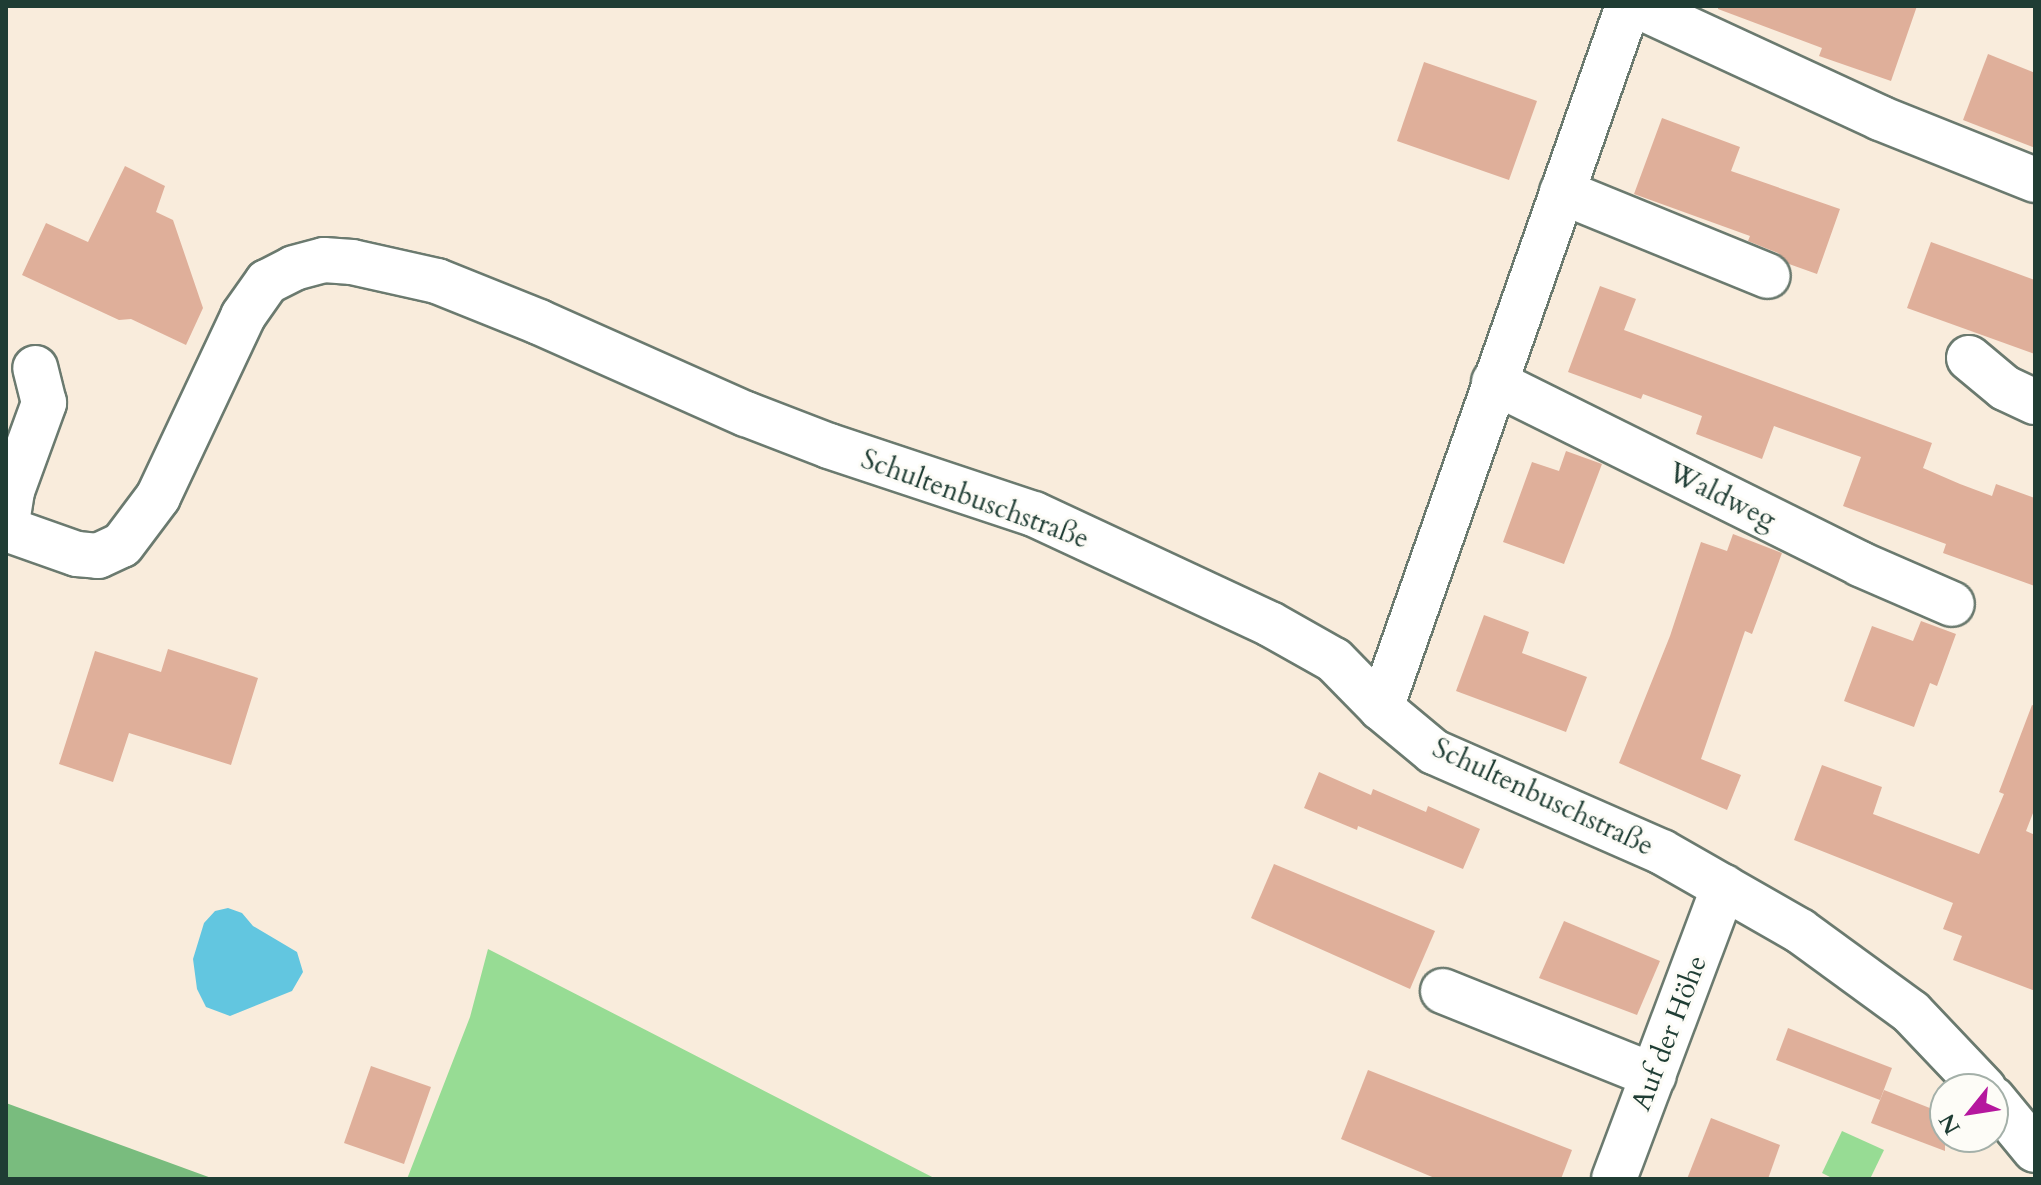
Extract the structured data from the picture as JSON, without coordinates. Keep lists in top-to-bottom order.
{
  "streets": {
    "street": ["Waldweg", "Schultenbuschstraße", "Auf der Höhe"]
  },
  "crossings": [
    ["Schultenbuschstraße", "Auf der Höhe"]
  ],
  "north": "bottom left"
}
